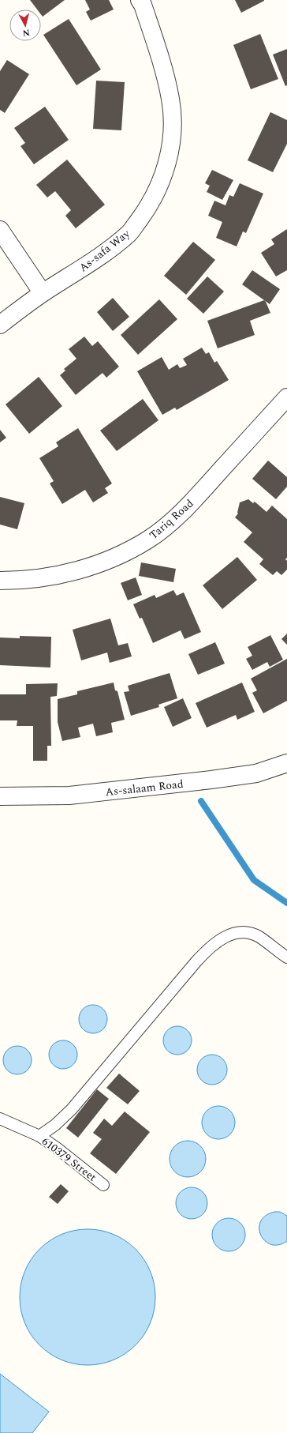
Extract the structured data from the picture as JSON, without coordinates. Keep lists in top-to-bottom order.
{
  "streets": {
    "street": ["As-safa Way", "Tariq Road", "As-salaam Road"],
    "lane": ["610379 Street"]
  },
  "north": "bottom"
}
